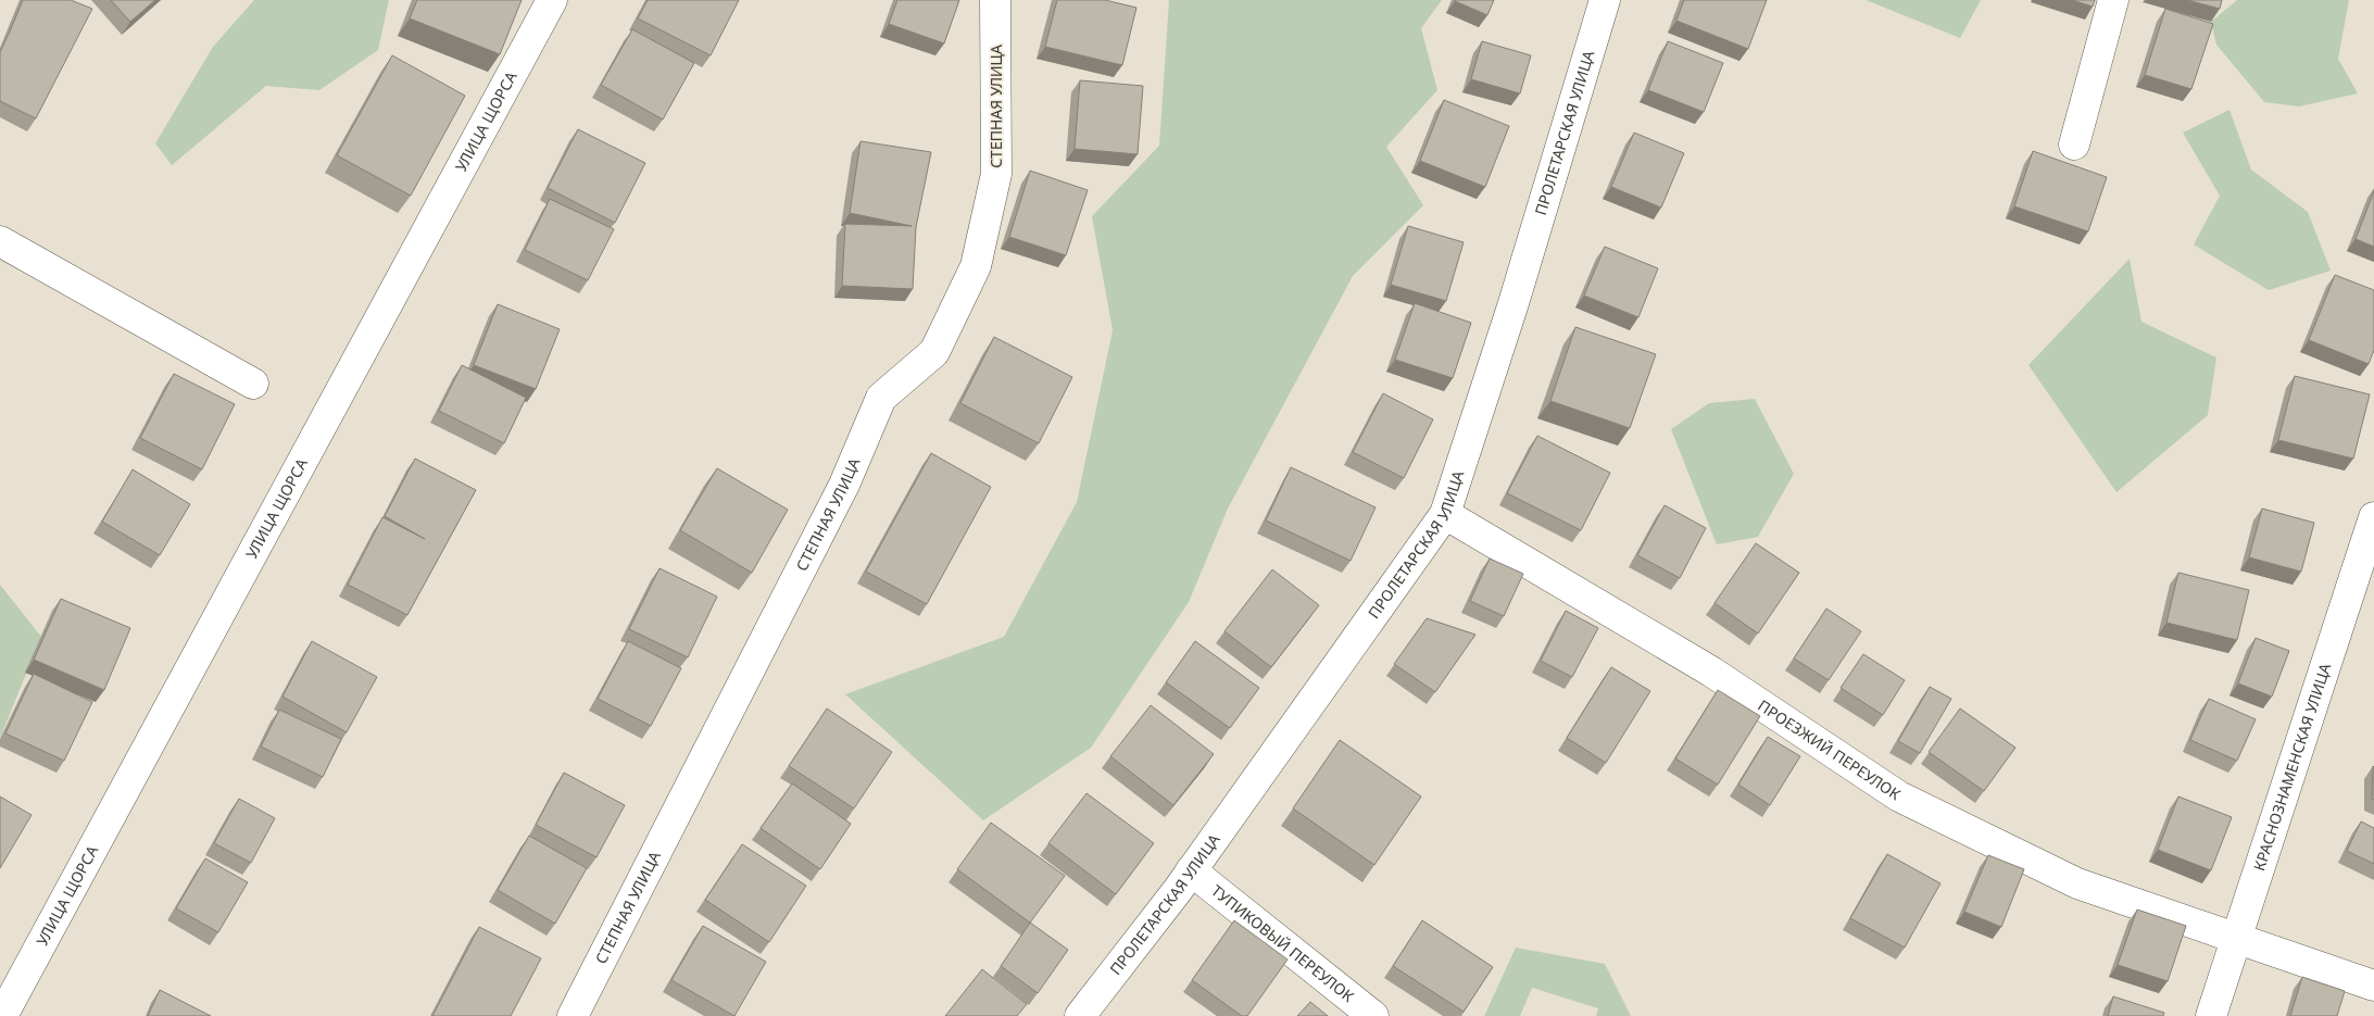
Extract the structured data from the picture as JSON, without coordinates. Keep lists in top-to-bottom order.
{
  "streets": {
    "street": [
      "СТЕПНАЯ УЛИЦА",
      "УЛИЦА ЩОРСА",
      "ПРОЛЕТАРСКАЯ УЛИЦА",
      "ПРОЕЗЖИЙ ПЕРЕУЛОК",
      "КРАСНОЗНАМЕНСКАЯ УЛИЦА",
      "ТУПИКОВЫЙ ПЕРЕУЛОК"
    ]
  },
  "crossings": [
    ["ПРОЛЕТАРСКАЯ УЛИЦА", "ПРОЕЗЖИЙ ПЕРЕУЛОК"],
    ["ПРОЛЕТАРСКАЯ УЛИЦА", "ТУПИКОВЫЙ ПЕРЕУЛОК"],
    ["ПРОЕЗЖИЙ ПЕРЕУЛОК", "КРАСНОЗНАМЕНСКАЯ УЛИЦА"]
  ]
}
